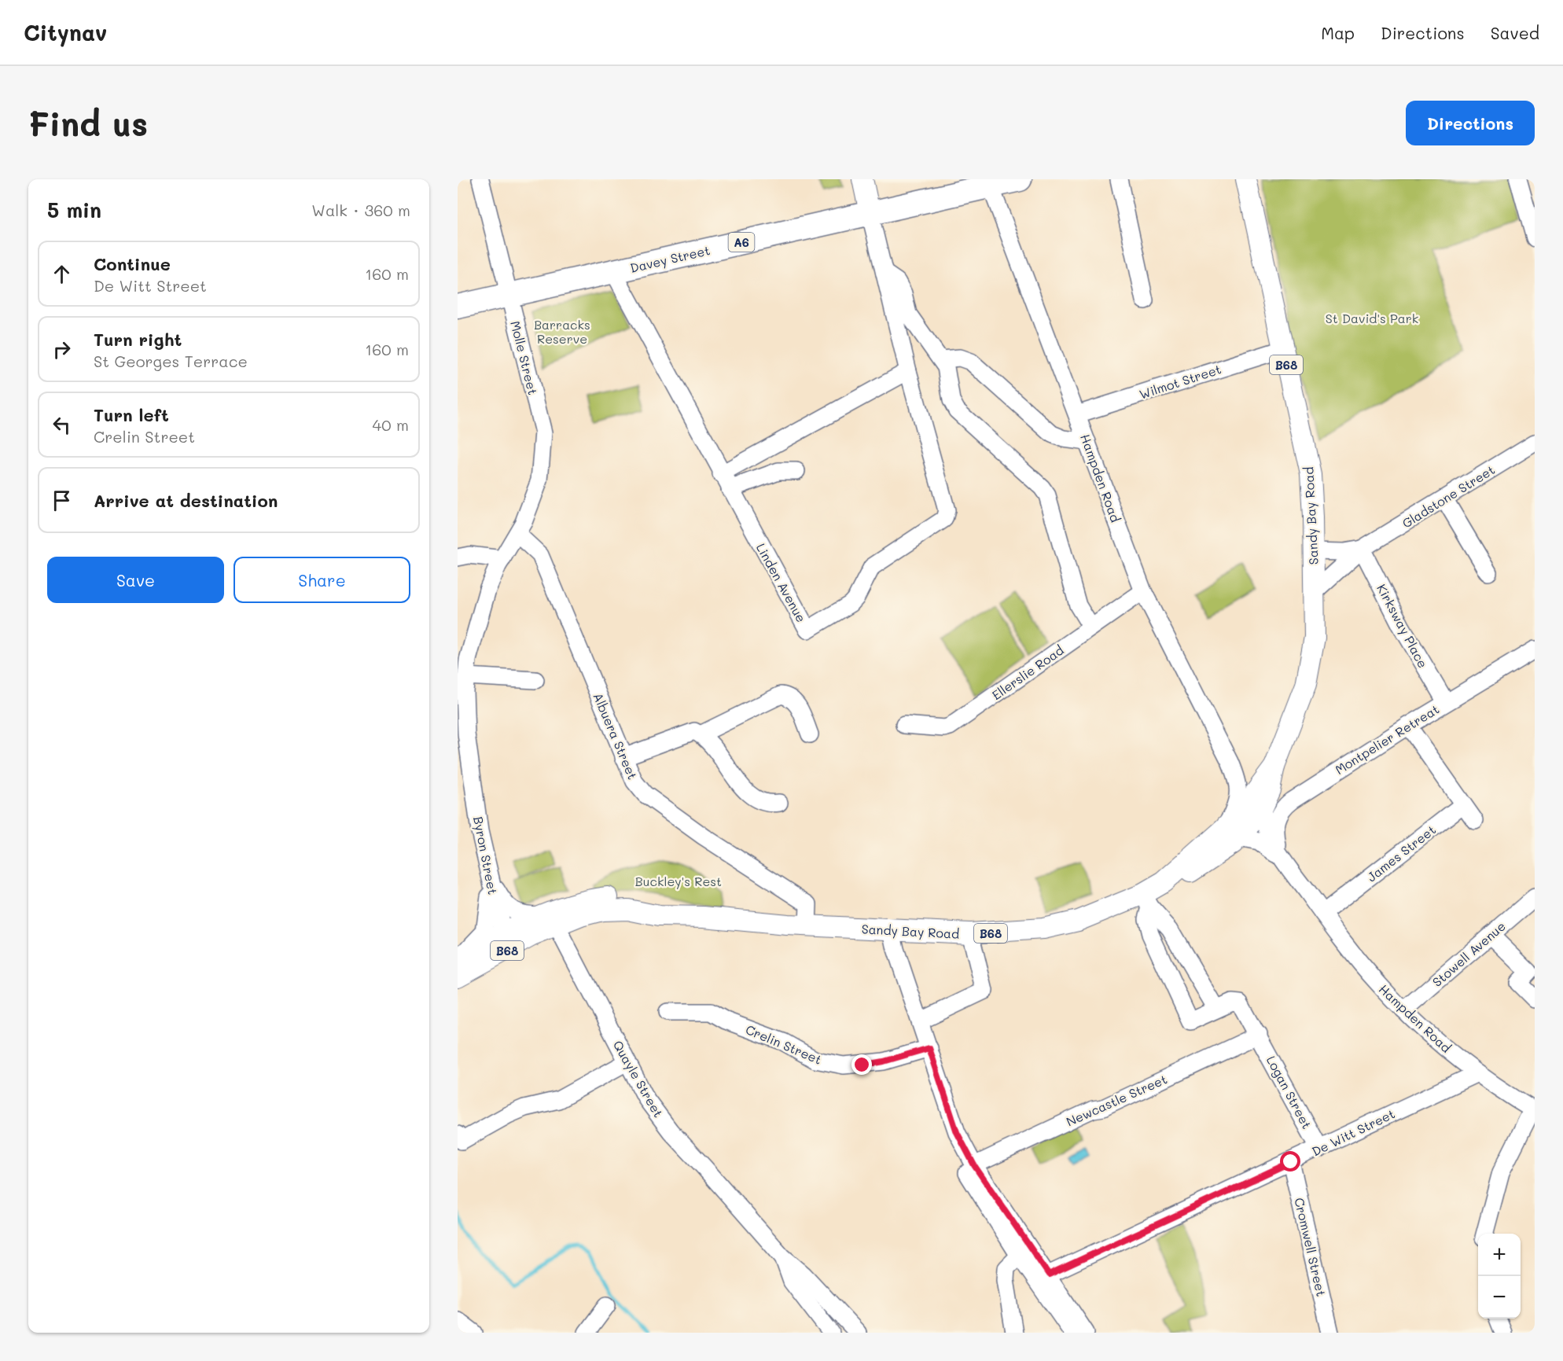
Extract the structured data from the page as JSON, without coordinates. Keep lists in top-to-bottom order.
{
  "streets": {
    "highway": ["A6", "Davey Street"],
    "main road": ["B68", "Sandy Bay Road"],
    "street": [
      "Molle Street",
      "Wilmot Street",
      "Hampden Road",
      "Gladstone Street",
      "Linden Avenue",
      "Kirksway Place",
      "Ellerslie Road",
      "Albuera Street",
      "Montpelier Retreat",
      "James Street",
      "Byron Street",
      "Stowell Avenue",
      "Crelin Street",
      "Quayle Street",
      "Logan Street",
      "Newcastle Street",
      "De Witt Street",
      "Cromwell Street"
    ]
  },
  "crossings": [
    ["Davey Street", "Molle Street"],
    ["Davey Street", "Hampden Road"],
    ["Davey Street", "Linden Avenue"],
    ["Molle Street", "Albuera Street"],
    ["Molle Street", "Byron Street"],
    ["Wilmot Street", "Hampden Road"],
    ["Wilmot Street", "Sandy Bay Road"],
    ["Hampden Road", "Sandy Bay Road"],
    ["Hampden Road", "Ellerslie Road"],
    ["Hampden Road", "Montpelier Retreat"],
    ["Hampden Road", "James Street"],
    ["Hampden Road", "Stowell Avenue"],
    ["Hampden Road", "De Witt Street"],
    ["Gladstone Street", "Sandy Bay Road"],
    ["Gladstone Street", "Kirksway Place"],
    ["Sandy Bay Road", "Albuera Street"],
    ["Sandy Bay Road", "Byron Street"],
    ["Sandy Bay Road", "Quayle Street"],
    ["Kirksway Place", "Montpelier Retreat"],
    ["Albuera Street", "Byron Street"],
    ["Logan Street", "Newcastle Street"],
    ["Logan Street", "De Witt Street"],
    ["De Witt Street", "Cromwell Street"]
  ],
  "parks": ["St David's Park", "Barracks Reserve", "Buckley's Rest"],
  "page": {
    "header": "Citynav",
    "nav": ["Map", "Directions", "Saved"],
    "buttons": [
      "Directions",
      ["Save", "Share"]
    ],
    "title": "Find us",
    "heading": ["5 min", "Walk · 360 m"],
    "list": [
      ["Continue", "De Witt Street", "160 m"],
      ["Turn right", "St Georges Terrace", "160 m"],
      ["Turn left", "Crelin Street", "40 m"],
      "Arrive at destination"
    ],
    "map_buttons": ["+", "−"]
  }
}
